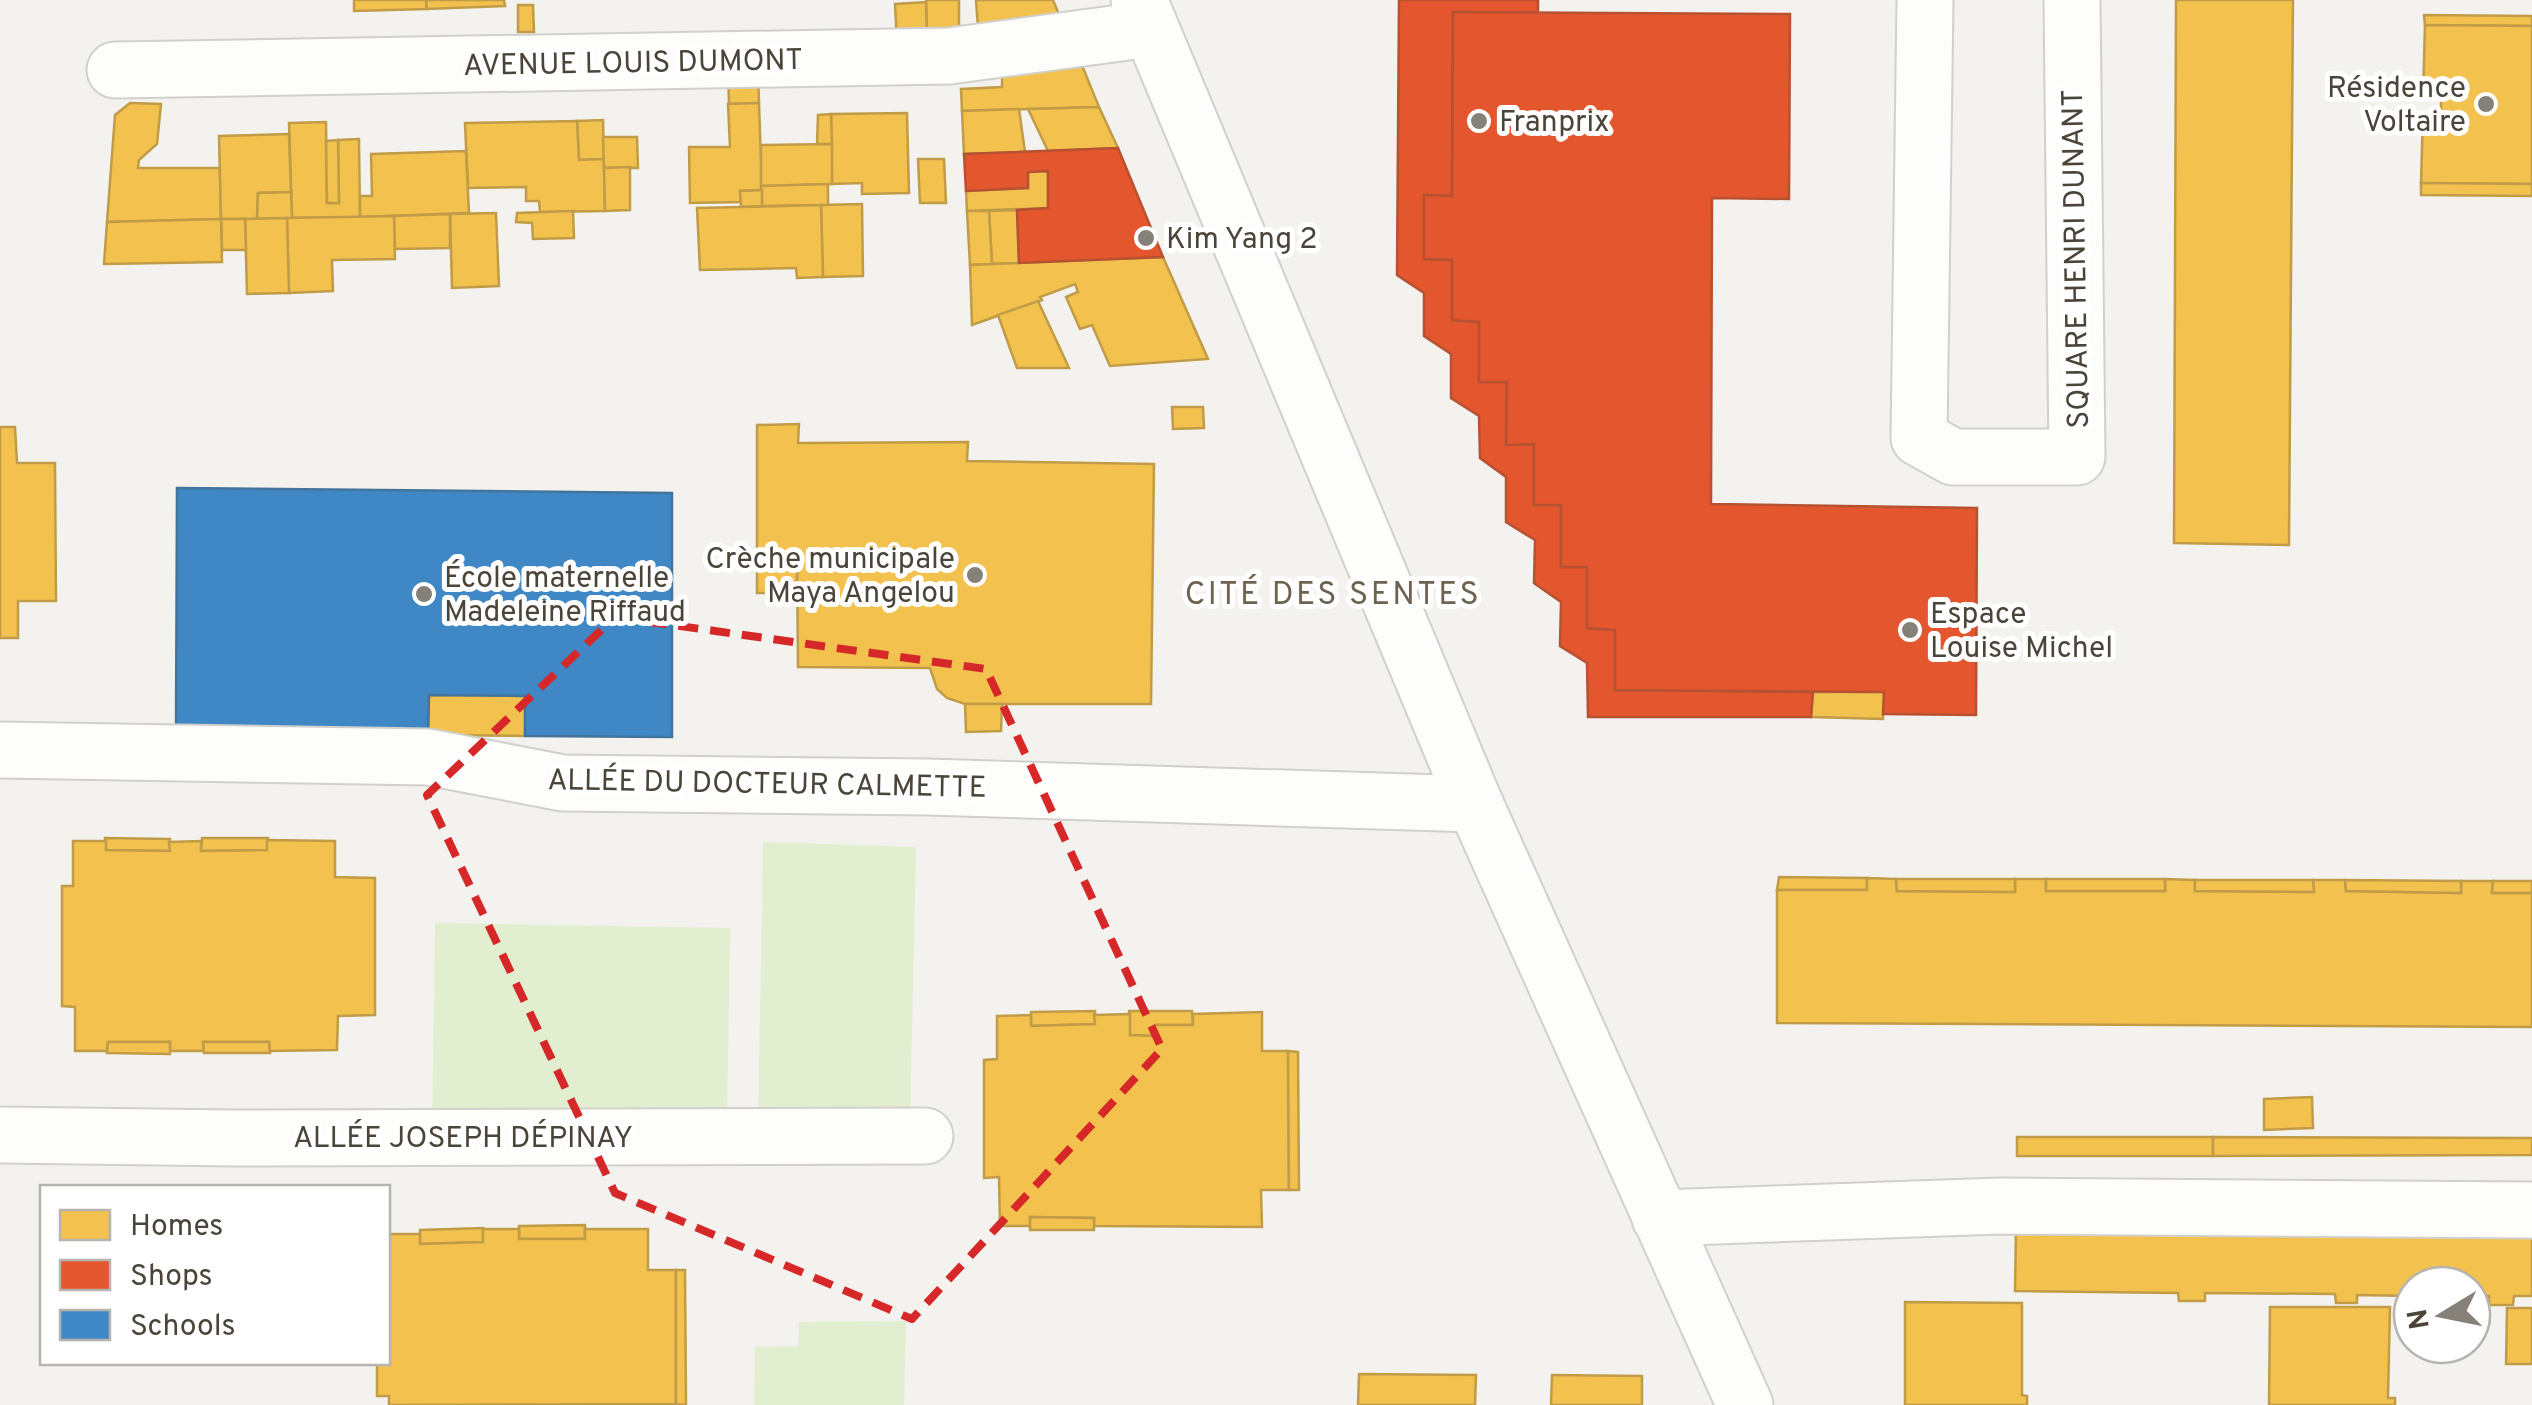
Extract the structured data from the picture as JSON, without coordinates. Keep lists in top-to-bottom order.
{
  "streets": {
    "street": [
      "AVENUE LOUIS DUMONT",
      "SQUARE HENRI DUNANT",
      "ALLÉE DU DOCTEUR CALMETTE",
      "ALLÉE JOSEPH DÉPINAY"
    ]
  },
  "districts": ["CITÉ DES SENTES"],
  "places": [
    "Résidence Voltaire",
    "Franprix",
    "Kim Yang 2",
    "Crèche municipale Maya Angelou",
    "École maternelle Madeleine Riffaud",
    "Espace Louise Michel"
  ],
  "legend": ["Homes", "Shops", "Schools"],
  "north": "left"
}
